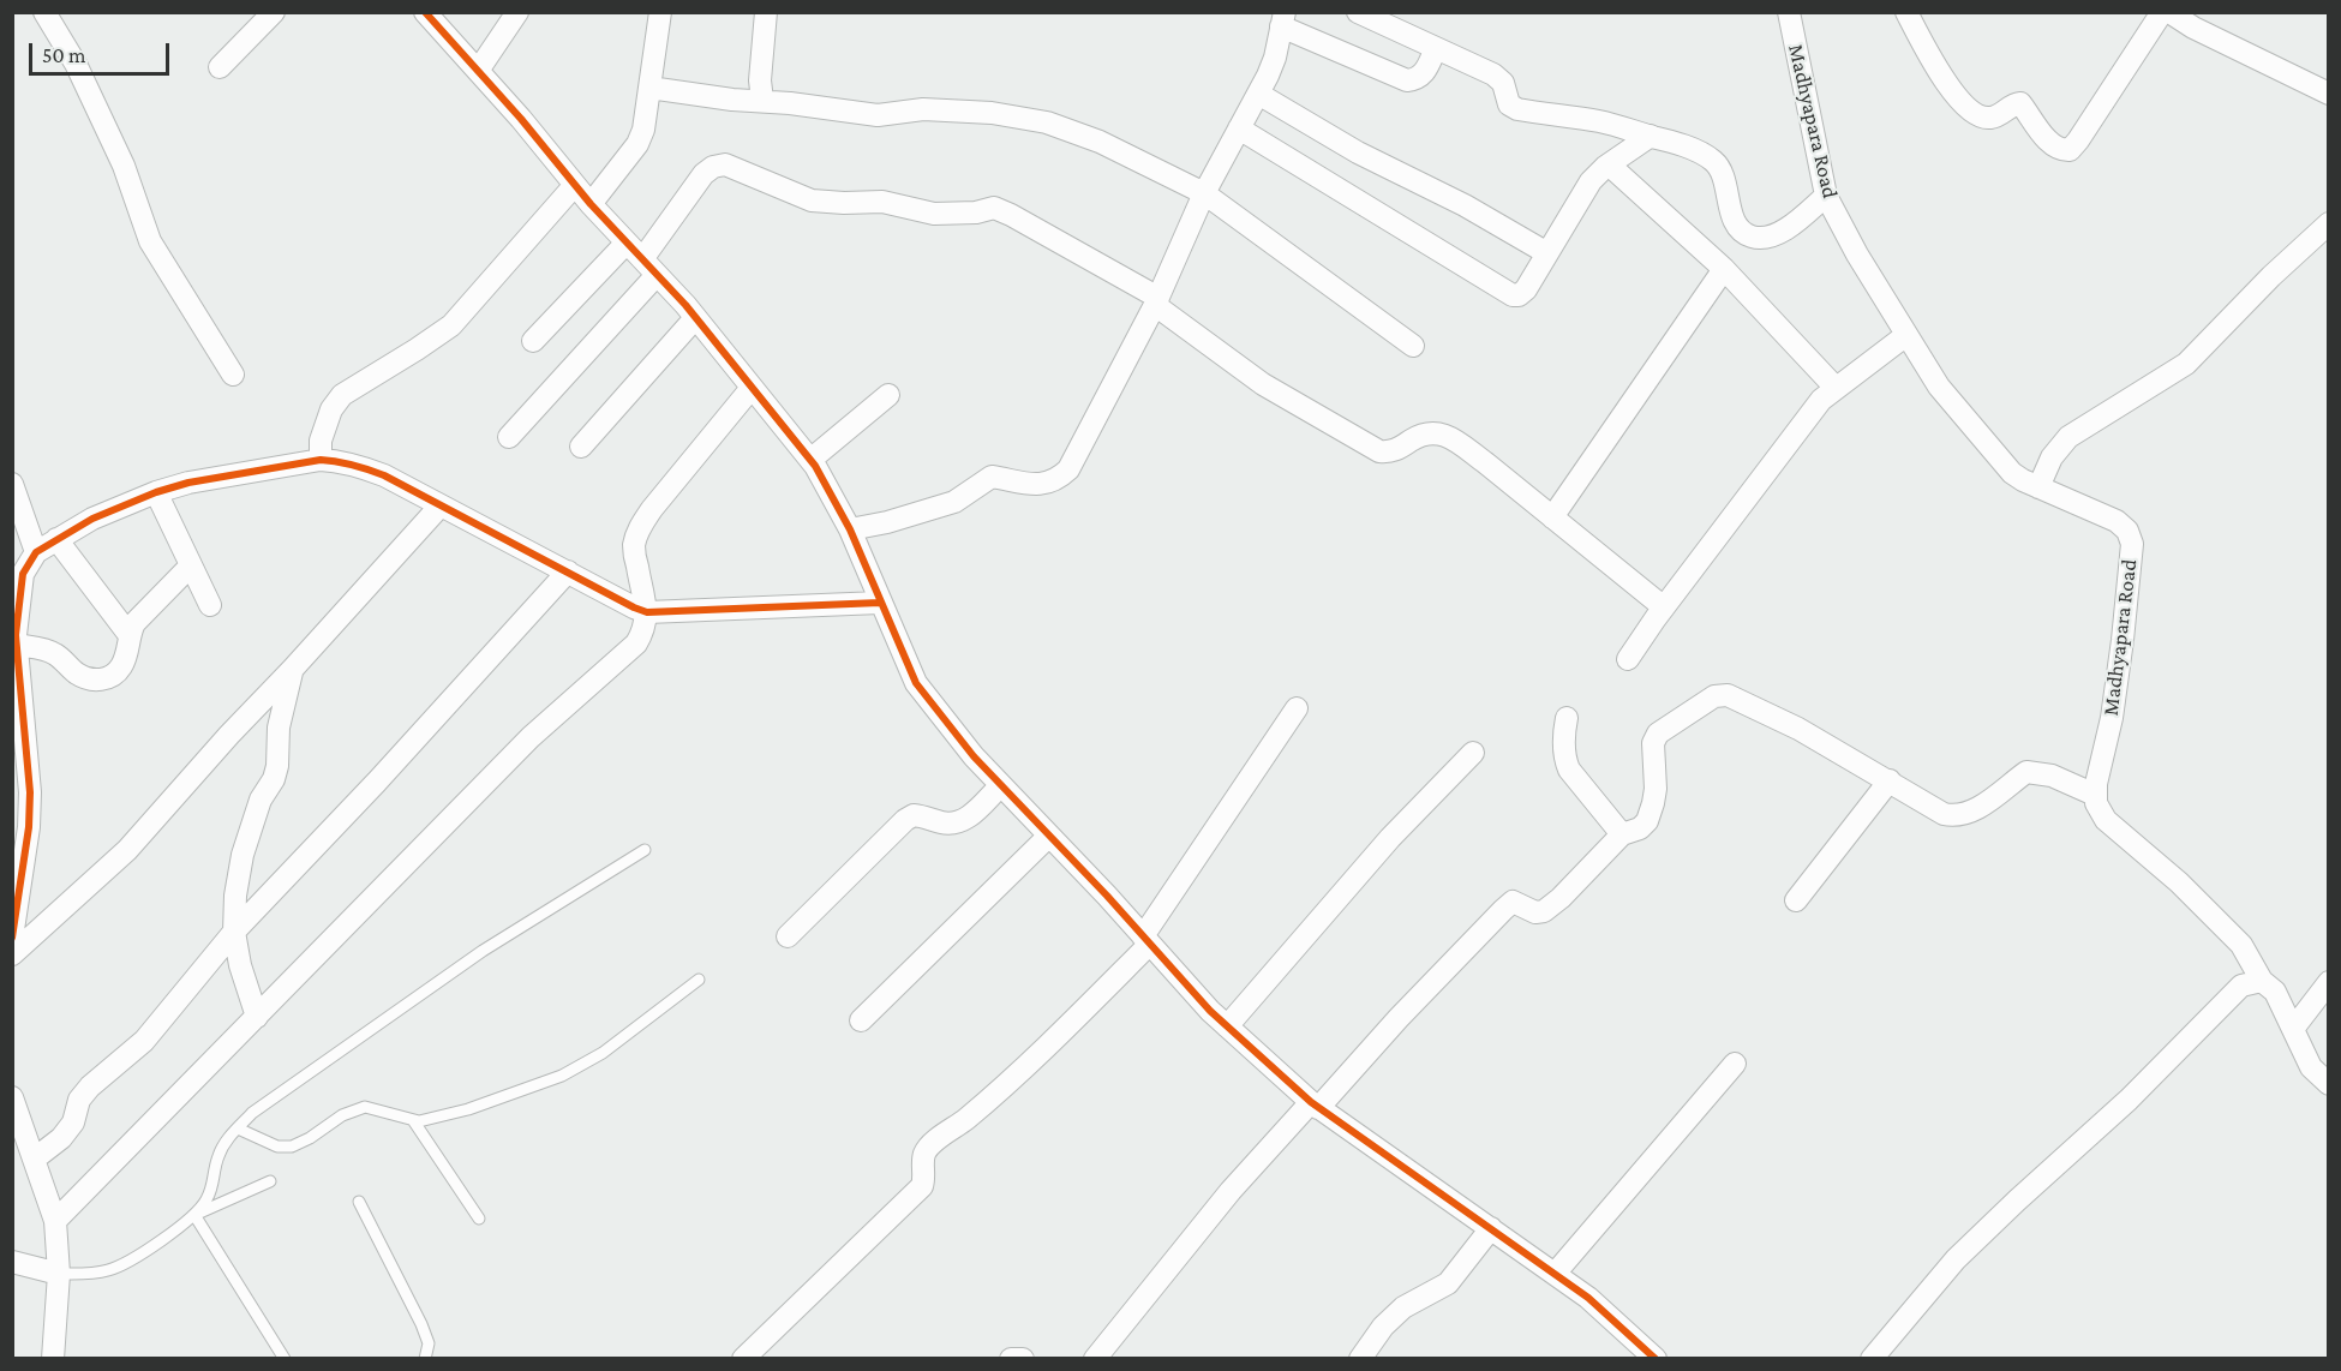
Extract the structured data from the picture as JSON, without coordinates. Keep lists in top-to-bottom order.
{
  "streets": {
    "street": ["Madhyapara Road"]
  },
  "scale_bar": "50 m"
}
